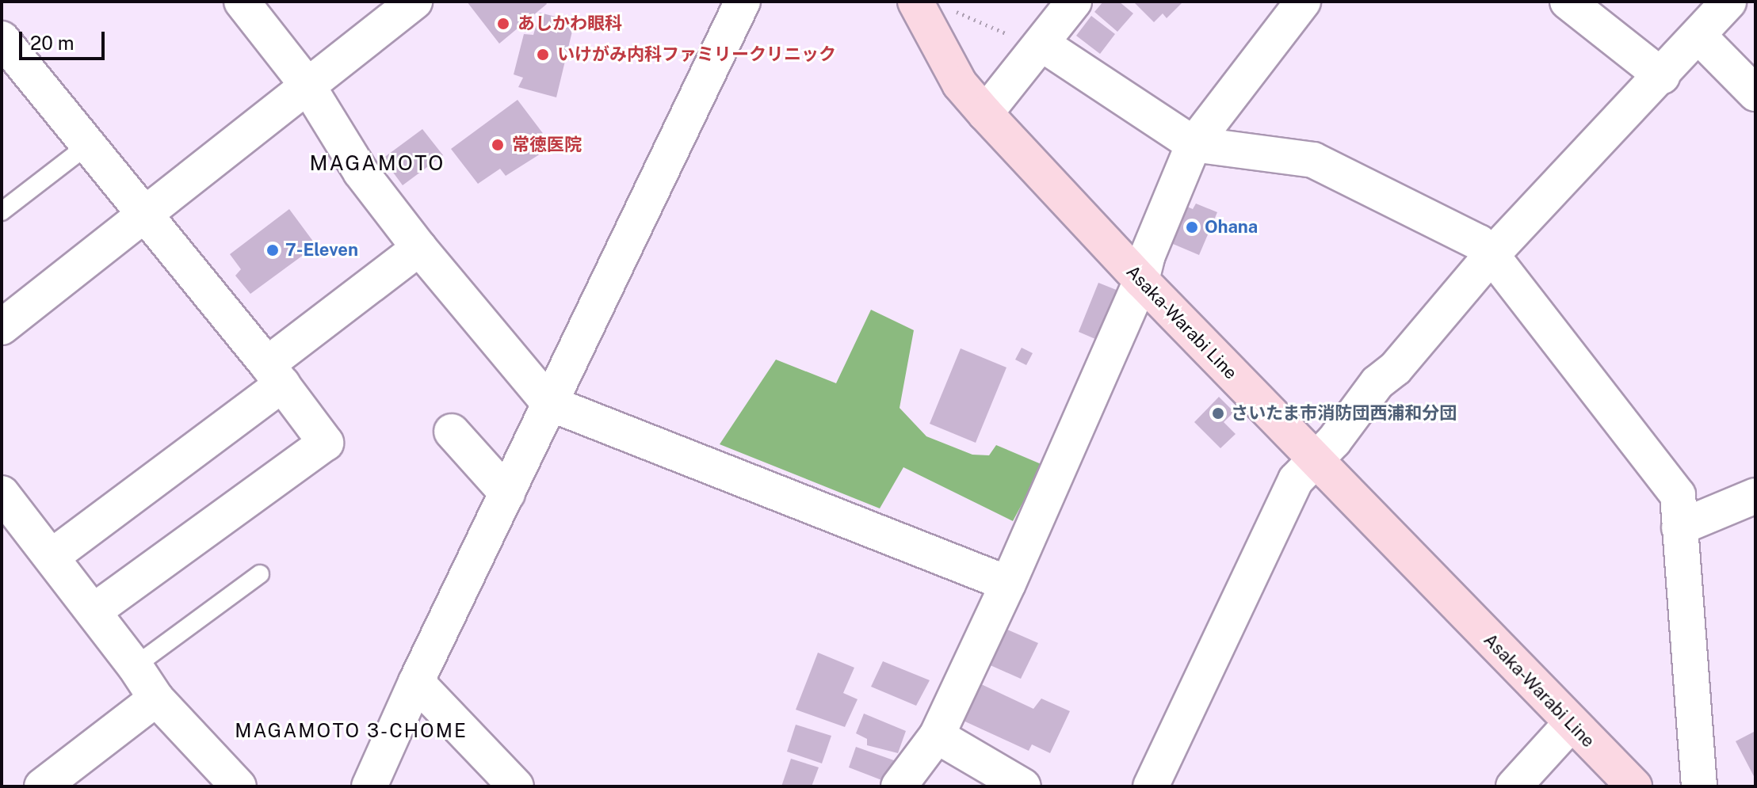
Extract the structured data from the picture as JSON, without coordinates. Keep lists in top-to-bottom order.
{
  "streets": {
    "main road": ["Asaka-Warabi Line"]
  },
  "districts": ["MAGAMOTO", "MAGAMOTO 3-CHOME"],
  "places": [
    "あしかわ眼科",
    "いけがみ内科ファミリークリニック",
    "常徳医院",
    "Ohana",
    "7-Eleven",
    "さいたま市消防団西浦和分団"
  ],
  "scale_bar": "20 m"
}
